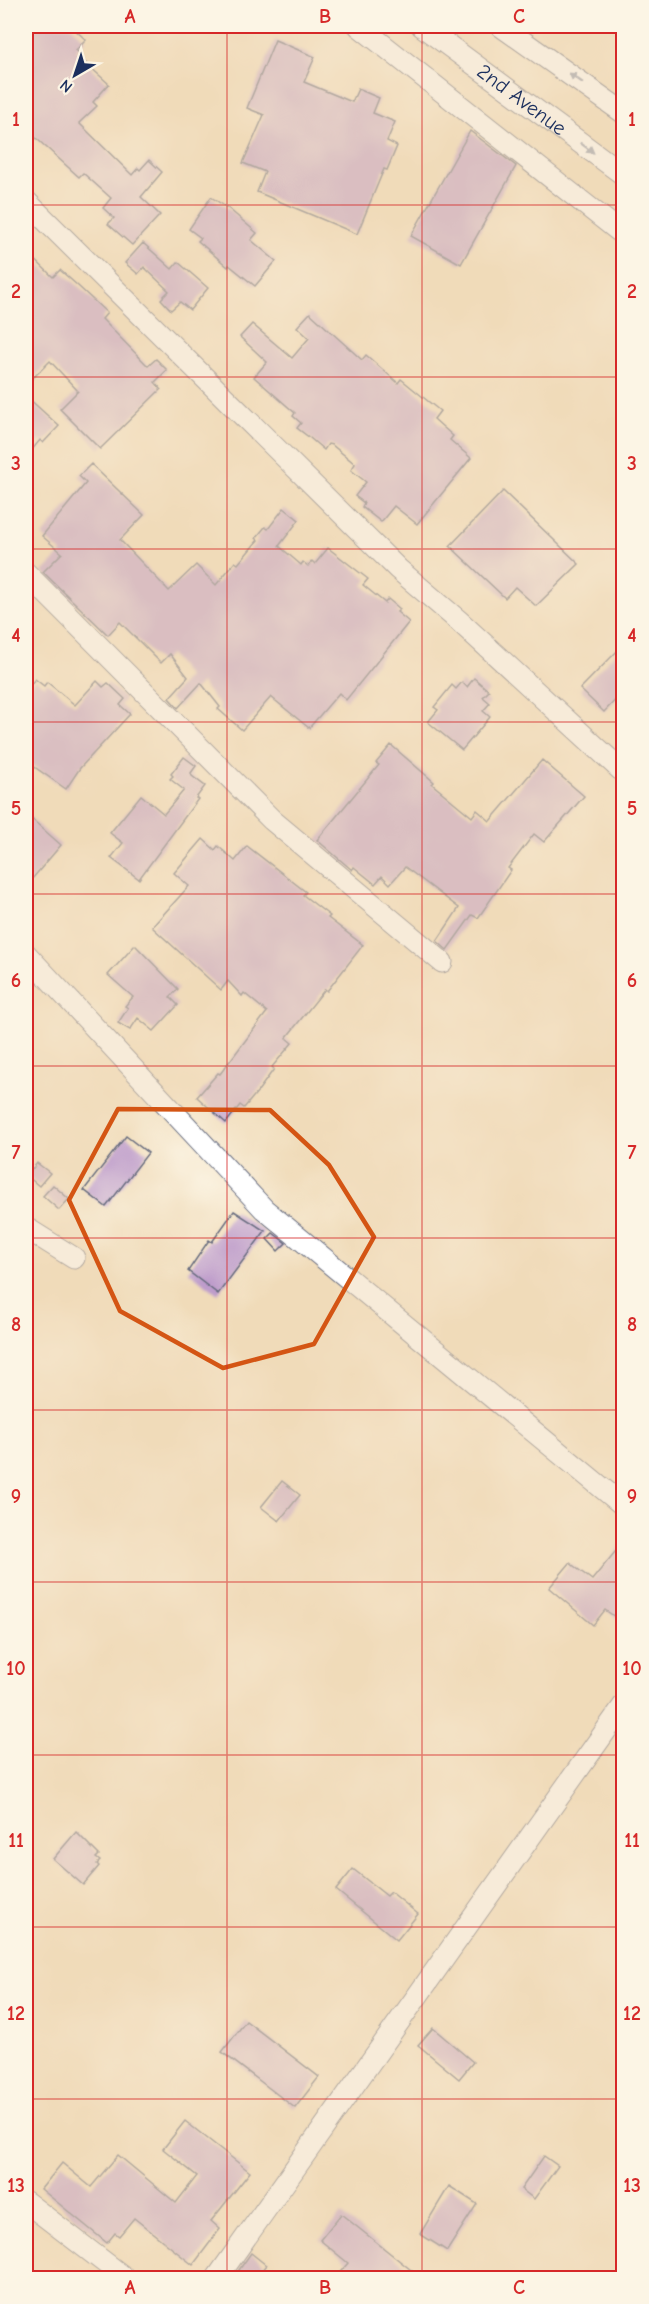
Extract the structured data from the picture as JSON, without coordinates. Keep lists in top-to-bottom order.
{
  "streets": {
    "street": ["2nd Avenue"]
  },
  "north": "bottom left",
  "grid": {
    "columns": ["A", "B", "C"],
    "rows": [
      "1",
      "2",
      "3",
      "4",
      "5",
      "6",
      "7",
      "8",
      "9",
      "10",
      "11",
      "12",
      "13"
    ]
  }
}
